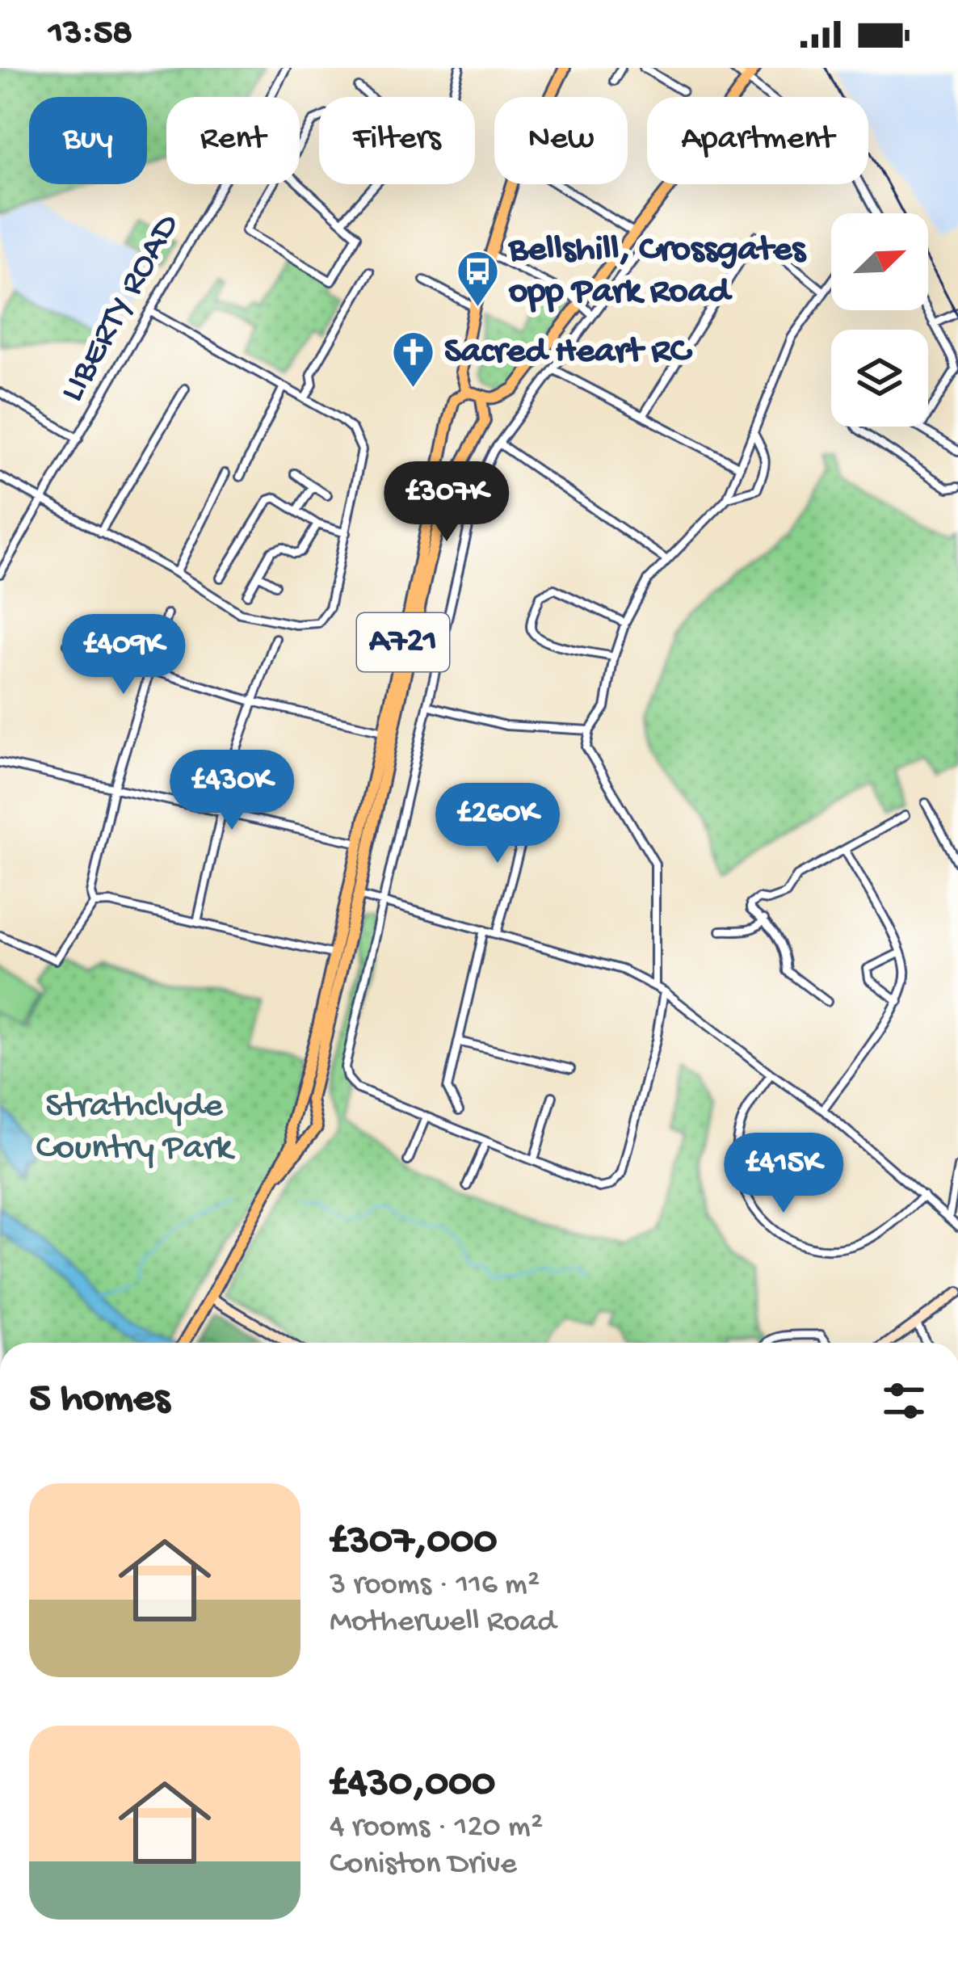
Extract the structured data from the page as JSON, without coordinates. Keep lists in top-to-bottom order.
{
  "streets": {
    "main road": ["A721"],
    "street": ["LIBERTY ROAD"]
  },
  "parks": ["Strathclyde Country Park"],
  "places": {
    "bus stop": ["Bellshill, Crossgates opp Park Road"],
    "church": ["Sacred Heart RC"]
  },
  "north": "top right",
  "page": {
    "status": "13:58",
    "chip": [
      "Buy",
      "Rent",
      "Filters",
      "New",
      "Apartment"
    ],
    "price": [
      "£307K",
      "£409K",
      "£430K",
      "£260K",
      "£415K"
    ],
    "heading": "5 homes",
    "list": [
      {
        "name": "£307,000",
        "note": "3 rooms · 116 m² · Motherwell Road"
      },
      {
        "name": "£430,000",
        "note": "4 rooms · 120 m² · Coniston Drive"
      }
    ]
  }
}
